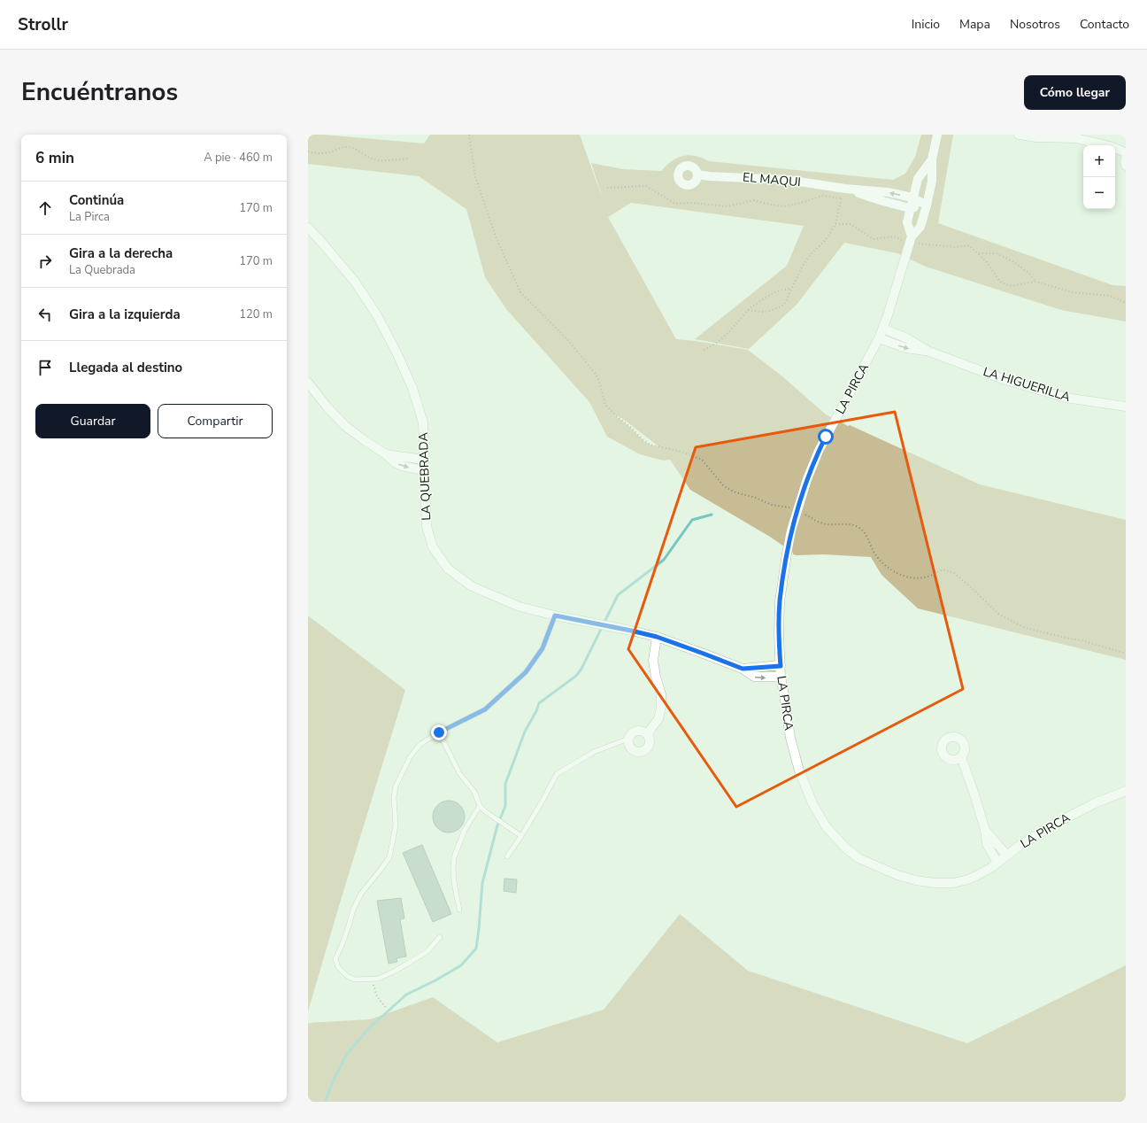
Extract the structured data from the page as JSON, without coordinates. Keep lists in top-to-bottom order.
{
  "streets": {
    "street": [
      "EL MAQUI",
      "LA HIGUERILLA",
      "LA PIRCA",
      "LA QUEBRADA"
    ]
  },
  "crossings": [
    ["EL MAQUI", "LA PIRCA"],
    ["LA HIGUERILLA", "LA PIRCA"],
    ["LA PIRCA", "LA QUEBRADA"]
  ],
  "page": {
    "header": "Strollr",
    "nav": [
      "Inicio",
      "Mapa",
      "Nosotros",
      "Contacto"
    ],
    "title": "Encuéntranos",
    "buttons": [
      "Cómo llegar",
      ["Guardar", "Compartir"]
    ],
    "heading": ["6 min", "A pie · 460 m"],
    "map_buttons": ["+", "−"],
    "list": [
      ["Continúa", "La Pirca", "170 m"],
      ["Gira a la derecha", "La Quebrada", "170 m"],
      ["Gira a la izquierda", "120 m"],
      "Llegada al destino"
    ]
  }
}
